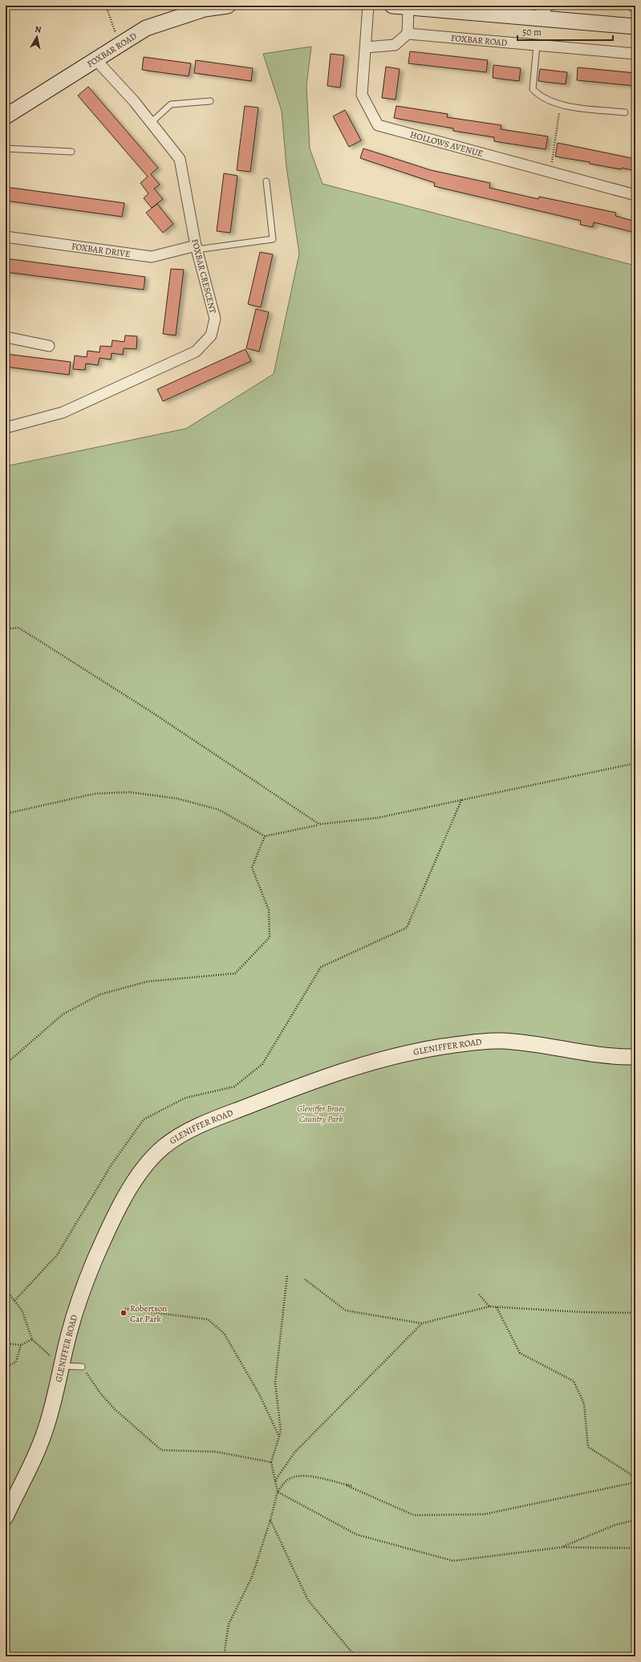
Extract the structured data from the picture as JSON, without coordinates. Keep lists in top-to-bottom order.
{
  "streets": {
    "main road": ["FOXBAR ROAD", "GLENIFFER ROAD"],
    "street": ["HOLLOWS AVENUE", "FOXBAR DRIVE", "FOXBAR CRESCENT"]
  },
  "crossings": [
    ["FOXBAR ROAD", "FOXBAR CRESCENT"],
    ["FOXBAR DRIVE", "FOXBAR CRESCENT"]
  ],
  "parks": ["Gleniffer Braes Country Park"],
  "places": ["Robertson Car Park"],
  "scale_bar": "50 m",
  "north": "top"
}
